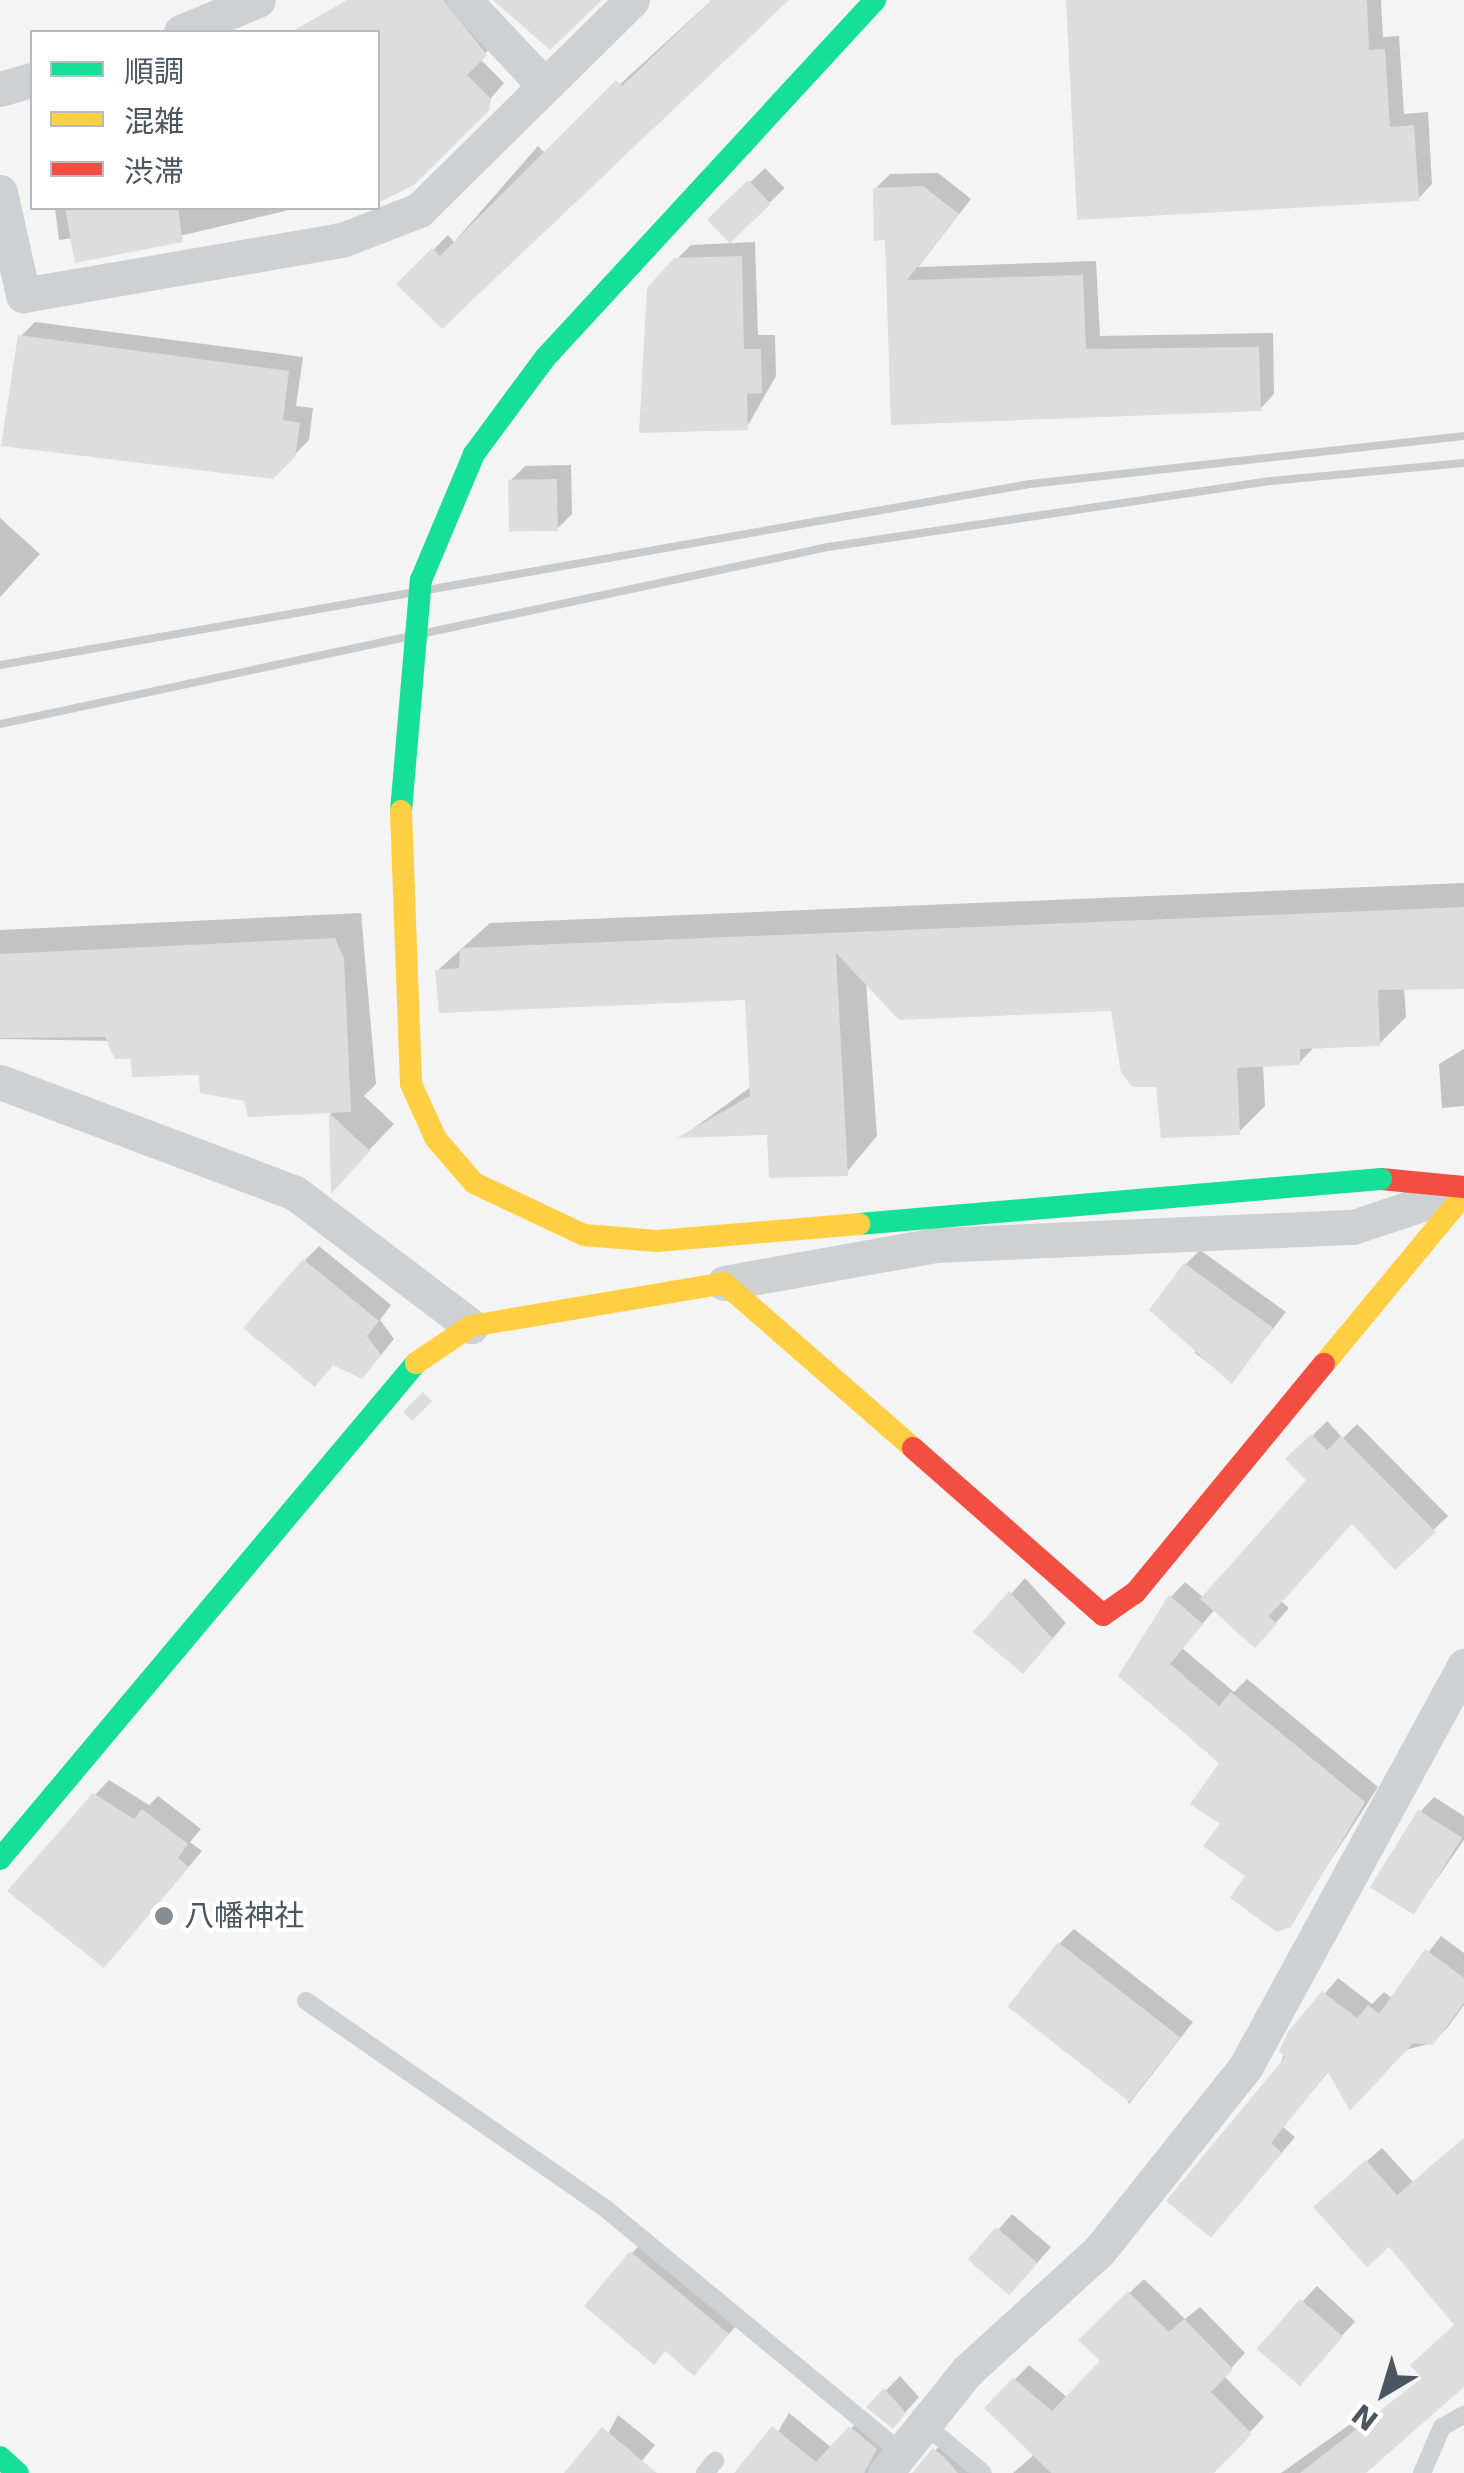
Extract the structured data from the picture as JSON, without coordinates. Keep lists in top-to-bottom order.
{
  "places": ["八幡神社"],
  "legend": ["順調", "混雑", "渋滞"],
  "north": "bottom left"
}
